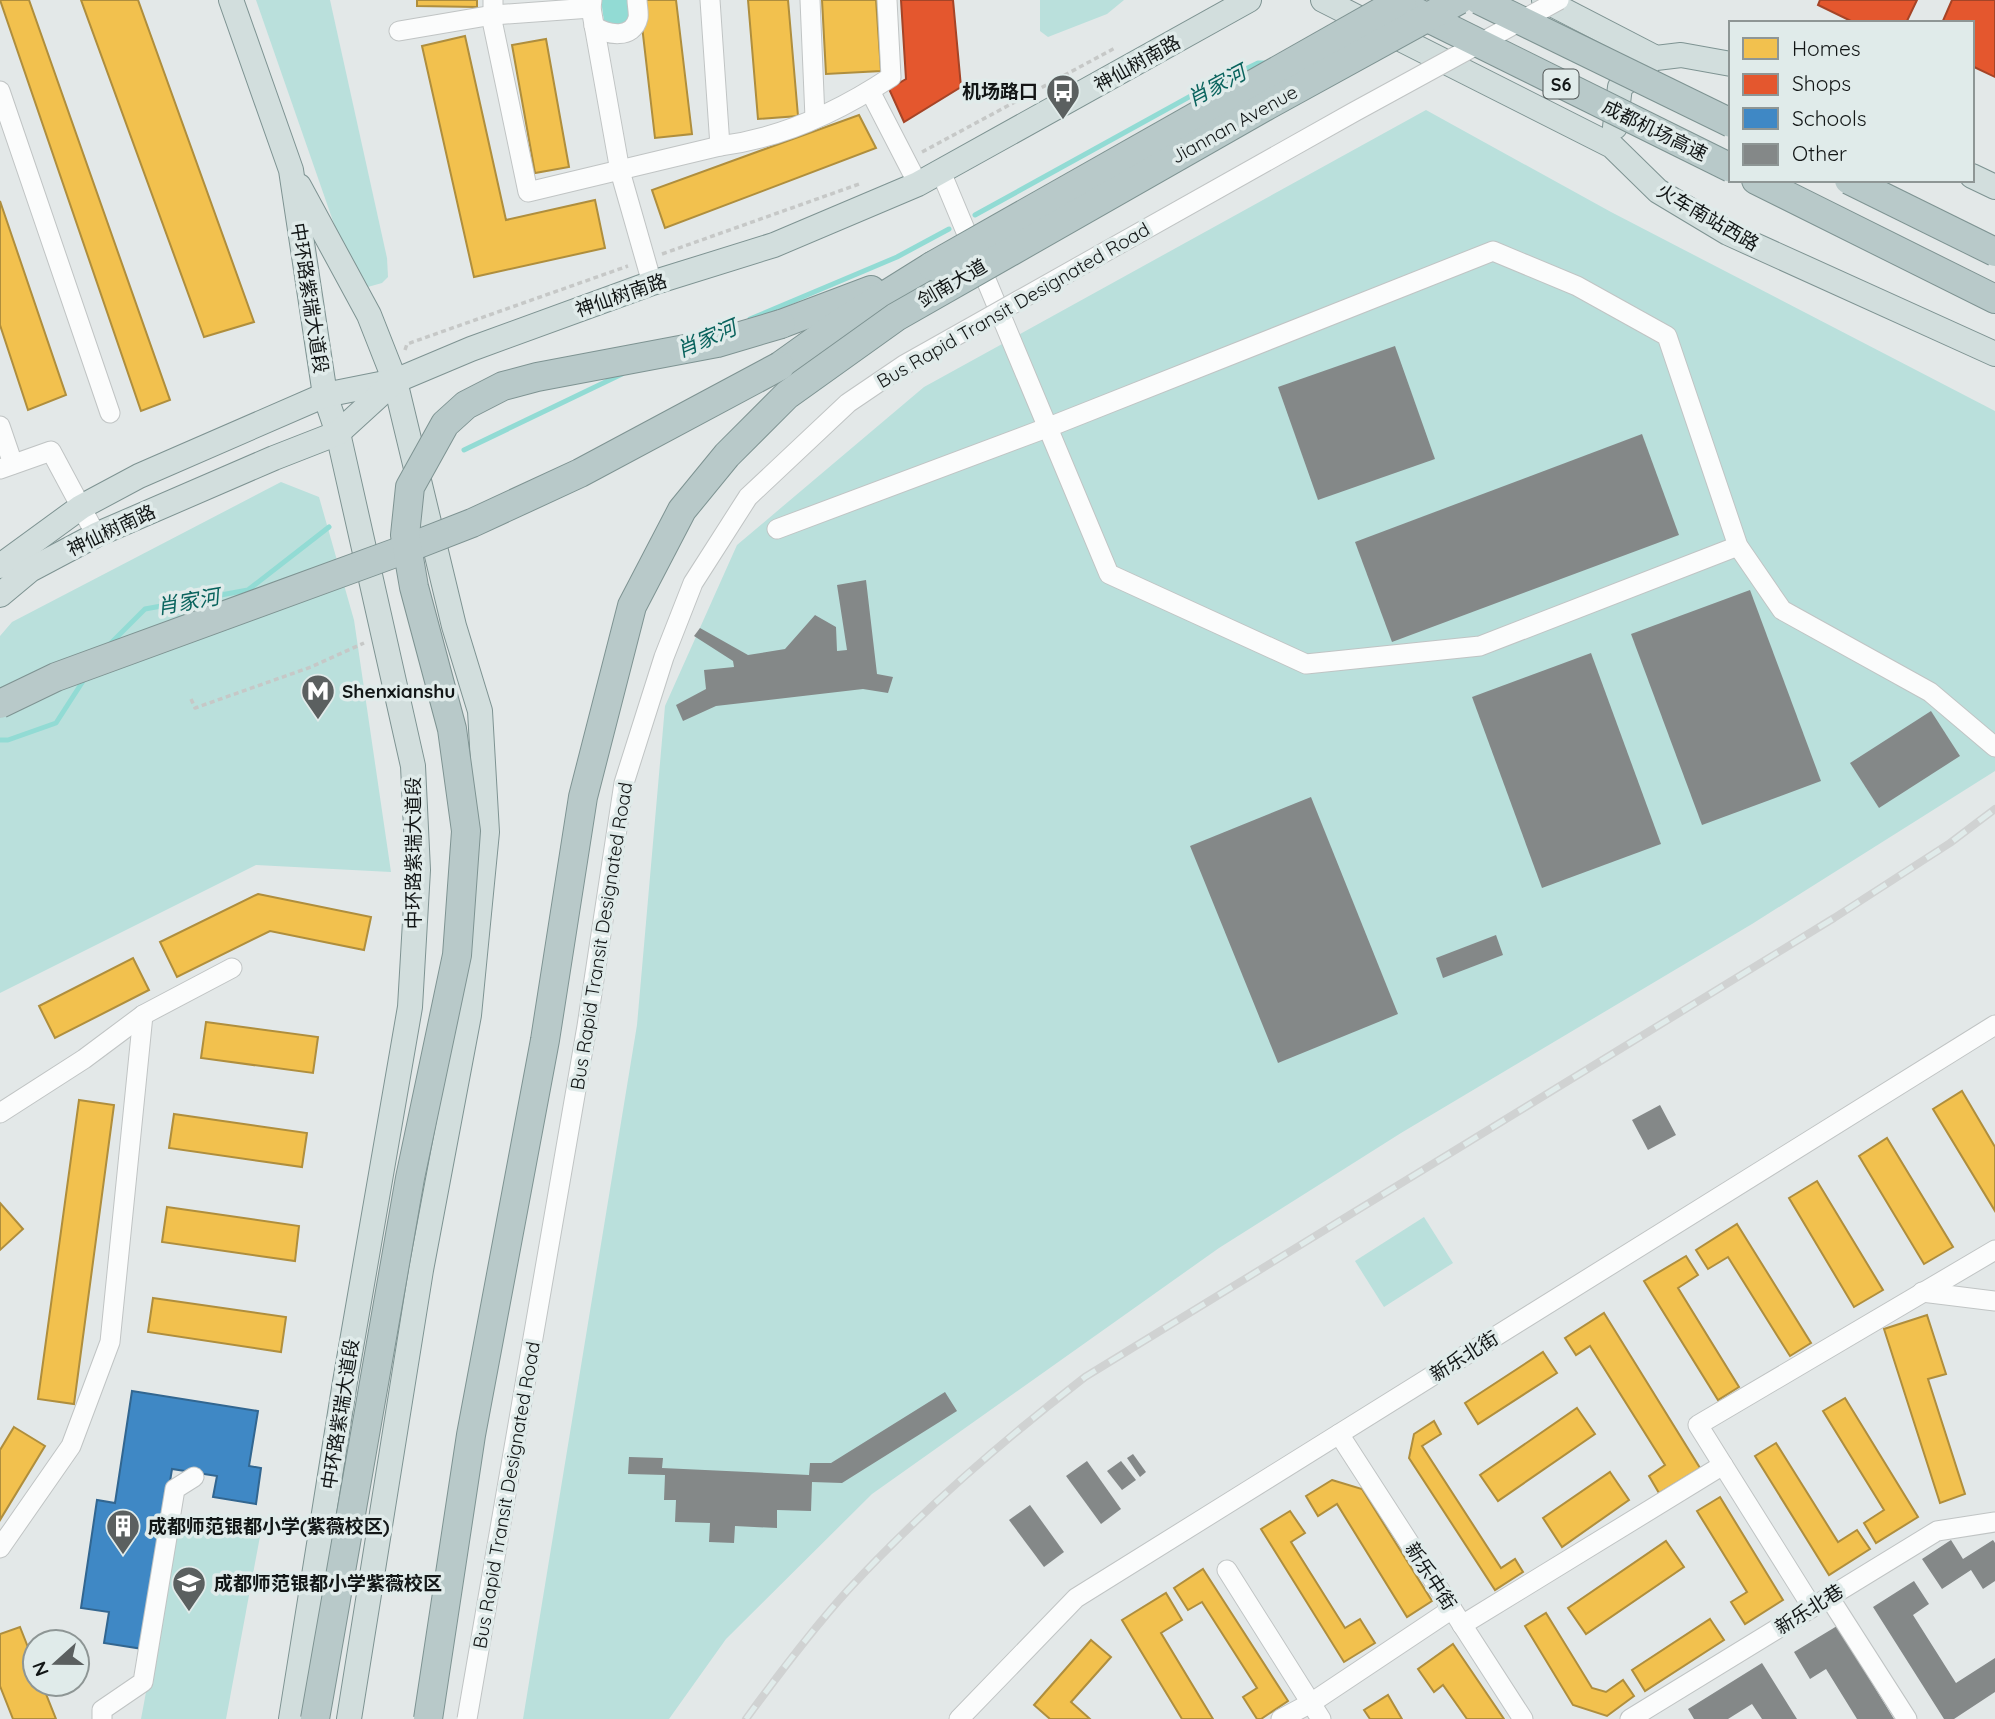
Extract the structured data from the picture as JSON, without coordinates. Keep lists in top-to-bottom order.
{
  "streets": {
    "highway": [
      "S6",
      "Jiannan Avenue",
      "成都机场高速",
      "剑南大道"
    ],
    "main road": ["神仙树南路", "火车南站西路", "中环路紫瑞大道段"],
    "street": [
      "Bus Rapid Transit Designated Road",
      "新乐北街",
      "新乐中街",
      "新乐北巷"
    ]
  },
  "crossings": [
    ["神仙树南路", "中环路紫瑞大道段"],
    ["新乐北街", "新乐中街"]
  ],
  "water": ["肖家河"],
  "places": {
    "bus stop": ["机场路口"],
    "metro station": ["Shenxianshu"],
    "building": ["成都师范银都小学(紫薇校区)"],
    "school or university": ["成都师范银都小学紫薇校区"]
  },
  "legend": [
    "Homes",
    "Shops",
    "Schools",
    "Other"
  ],
  "north": "left"
}
